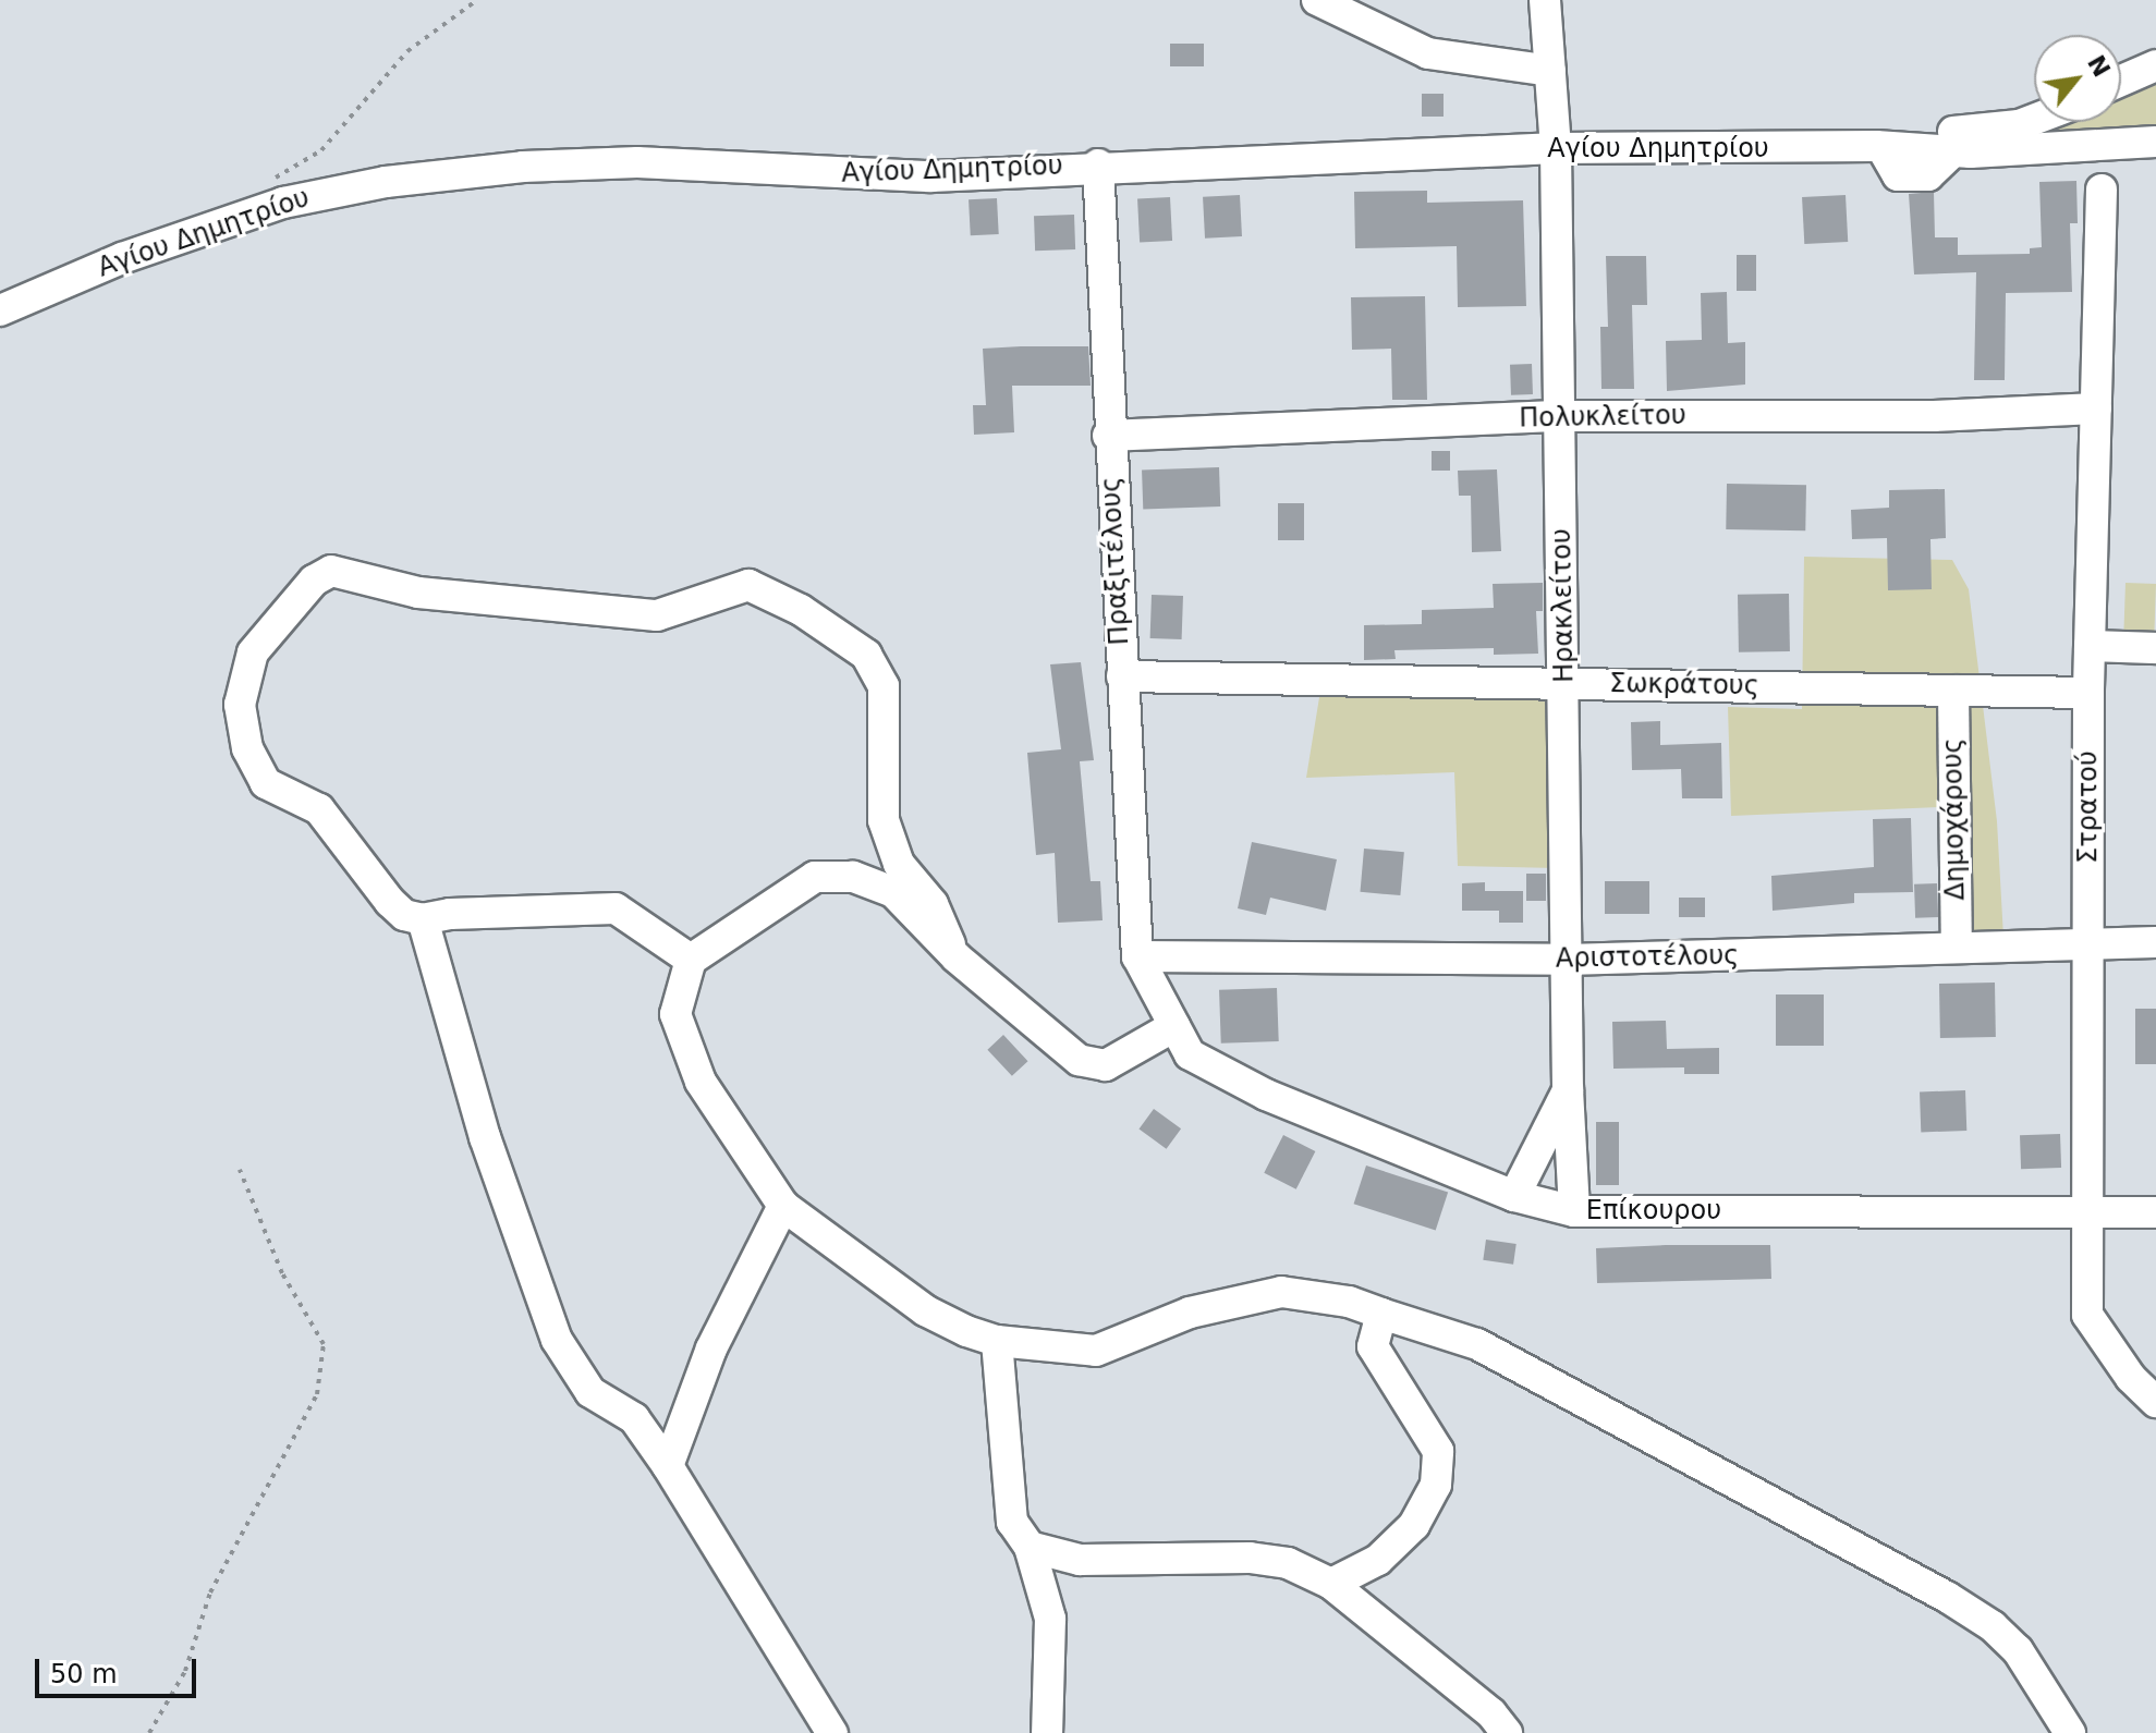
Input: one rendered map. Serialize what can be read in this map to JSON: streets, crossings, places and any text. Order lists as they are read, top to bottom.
{
  "streets": {
    "street": [
      "Αγίου Δημητρίου",
      "Πολυκλείτου",
      "Πραξιτέλους",
      "Ηρακλείτου",
      "Σωκράτους",
      "Στρατού",
      "Δημοχάρους",
      "Αριστοτέλους",
      "Επίκουρου"
    ]
  },
  "crossings": [
    ["Αγίου Δημητρίου", "Πραξιτέλους"],
    ["Αγίου Δημητρίου", "Ηρακλείτου"],
    ["Πολυκλείτου", "Πραξιτέλους"],
    ["Πολυκλείτου", "Ηρακλείτου"],
    ["Πολυκλείτου", "Στρατού"],
    ["Πραξιτέλους", "Σωκράτους"],
    ["Πραξιτέλους", "Αριστοτέλους"],
    ["Πραξιτέλους", "Επίκουρου"],
    ["Ηρακλείτου", "Σωκράτους"],
    ["Ηρακλείτου", "Αριστοτέλους"],
    ["Ηρακλείτου", "Επίκουρου"],
    ["Σωκράτους", "Στρατού"],
    ["Σωκράτους", "Δημοχάρους"],
    ["Στρατού", "Αριστοτέλους"],
    ["Στρατού", "Επίκουρου"],
    ["Δημοχάρους", "Αριστοτέλους"],
    ["Αριστοτέλους", "Επίκουρου"]
  ],
  "scale_bar": "50 m",
  "north": "top right"
}
